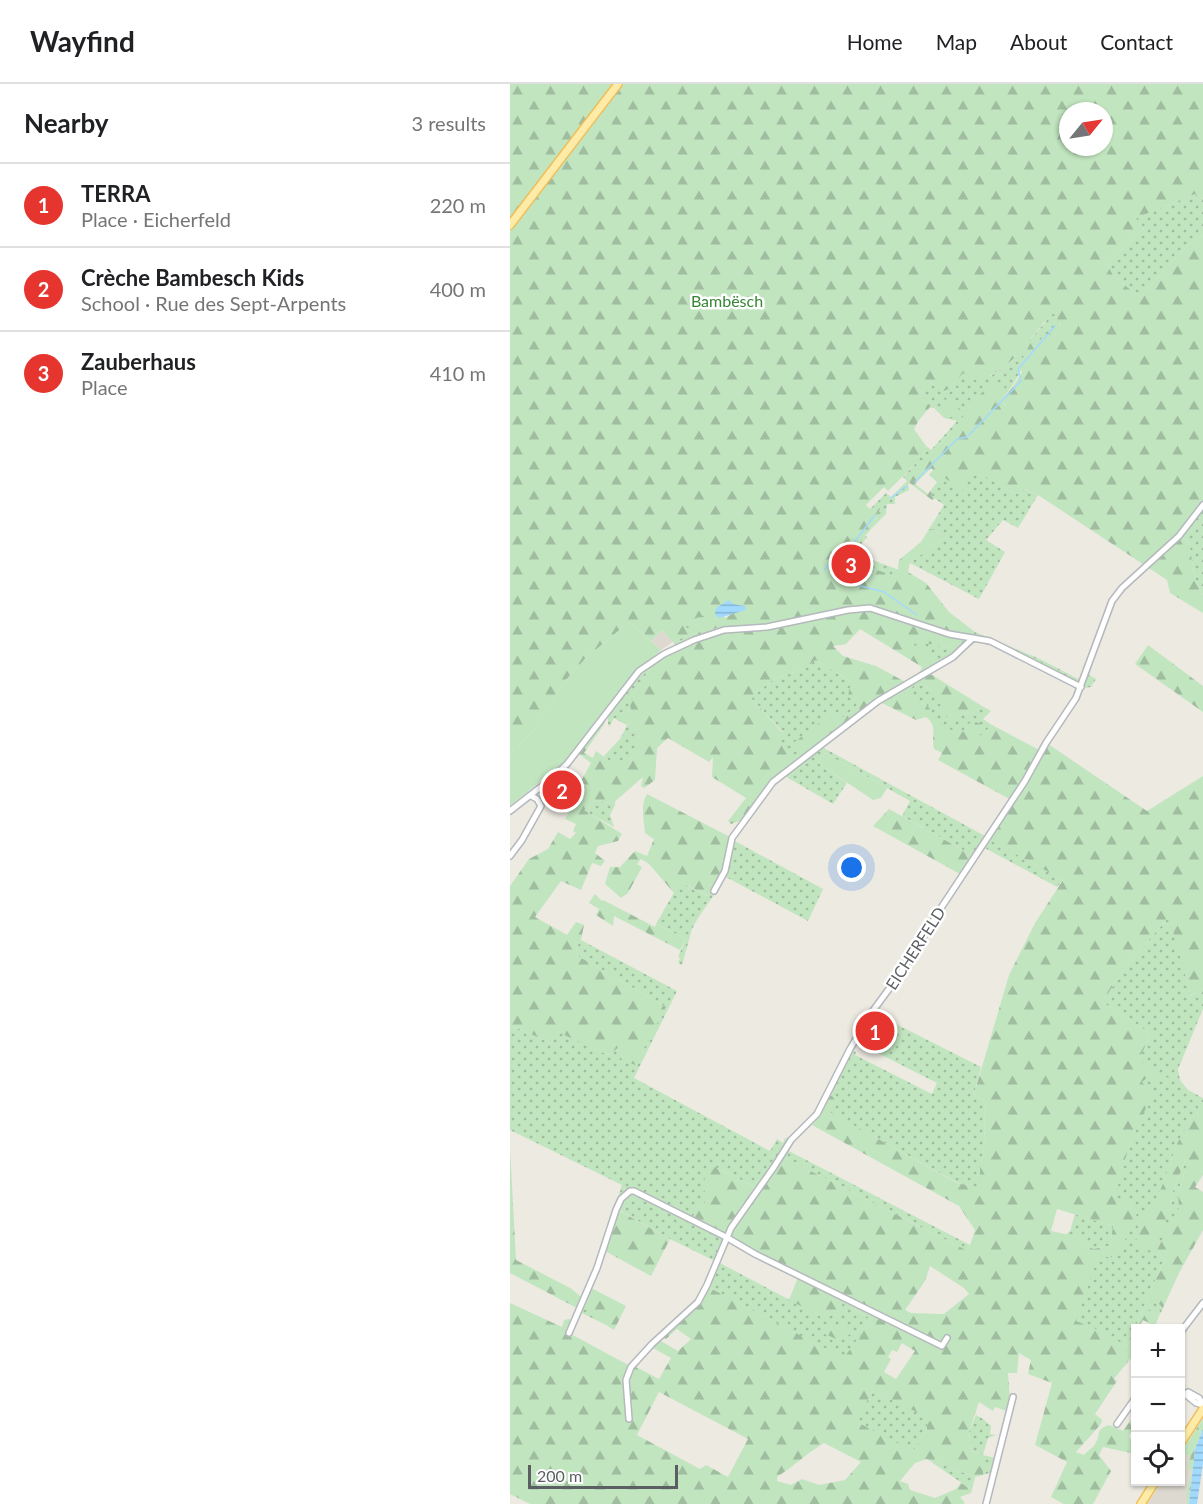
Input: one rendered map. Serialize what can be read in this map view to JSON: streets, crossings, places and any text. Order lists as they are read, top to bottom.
{
  "streets": {
    "street": ["EICHERFELD"]
  },
  "parks": ["Bambësch"],
  "scale_bar": "200 m",
  "north": "top right",
  "page": {
    "header": "Wayfind",
    "nav": [
      "Home",
      "Map",
      "About",
      "Contact"
    ],
    "heading": ["Nearby", "3 results"],
    "list": [
      {
        "mark": "1",
        "name": "TERRA",
        "note": "Place · Eicherfeld",
        "value": "220 m"
      },
      {
        "mark": "2",
        "name": "Crèche Bambesch Kids",
        "note": "School · Rue des Sept-Arpents",
        "value": "400 m"
      },
      {
        "mark": "3",
        "name": "Zauberhaus",
        "note": "Place",
        "value": "410 m"
      }
    ],
    "pins": ["3", "2", "1"],
    "map_buttons": ["+", "−"],
    "scale": "200 m"
  }
}
